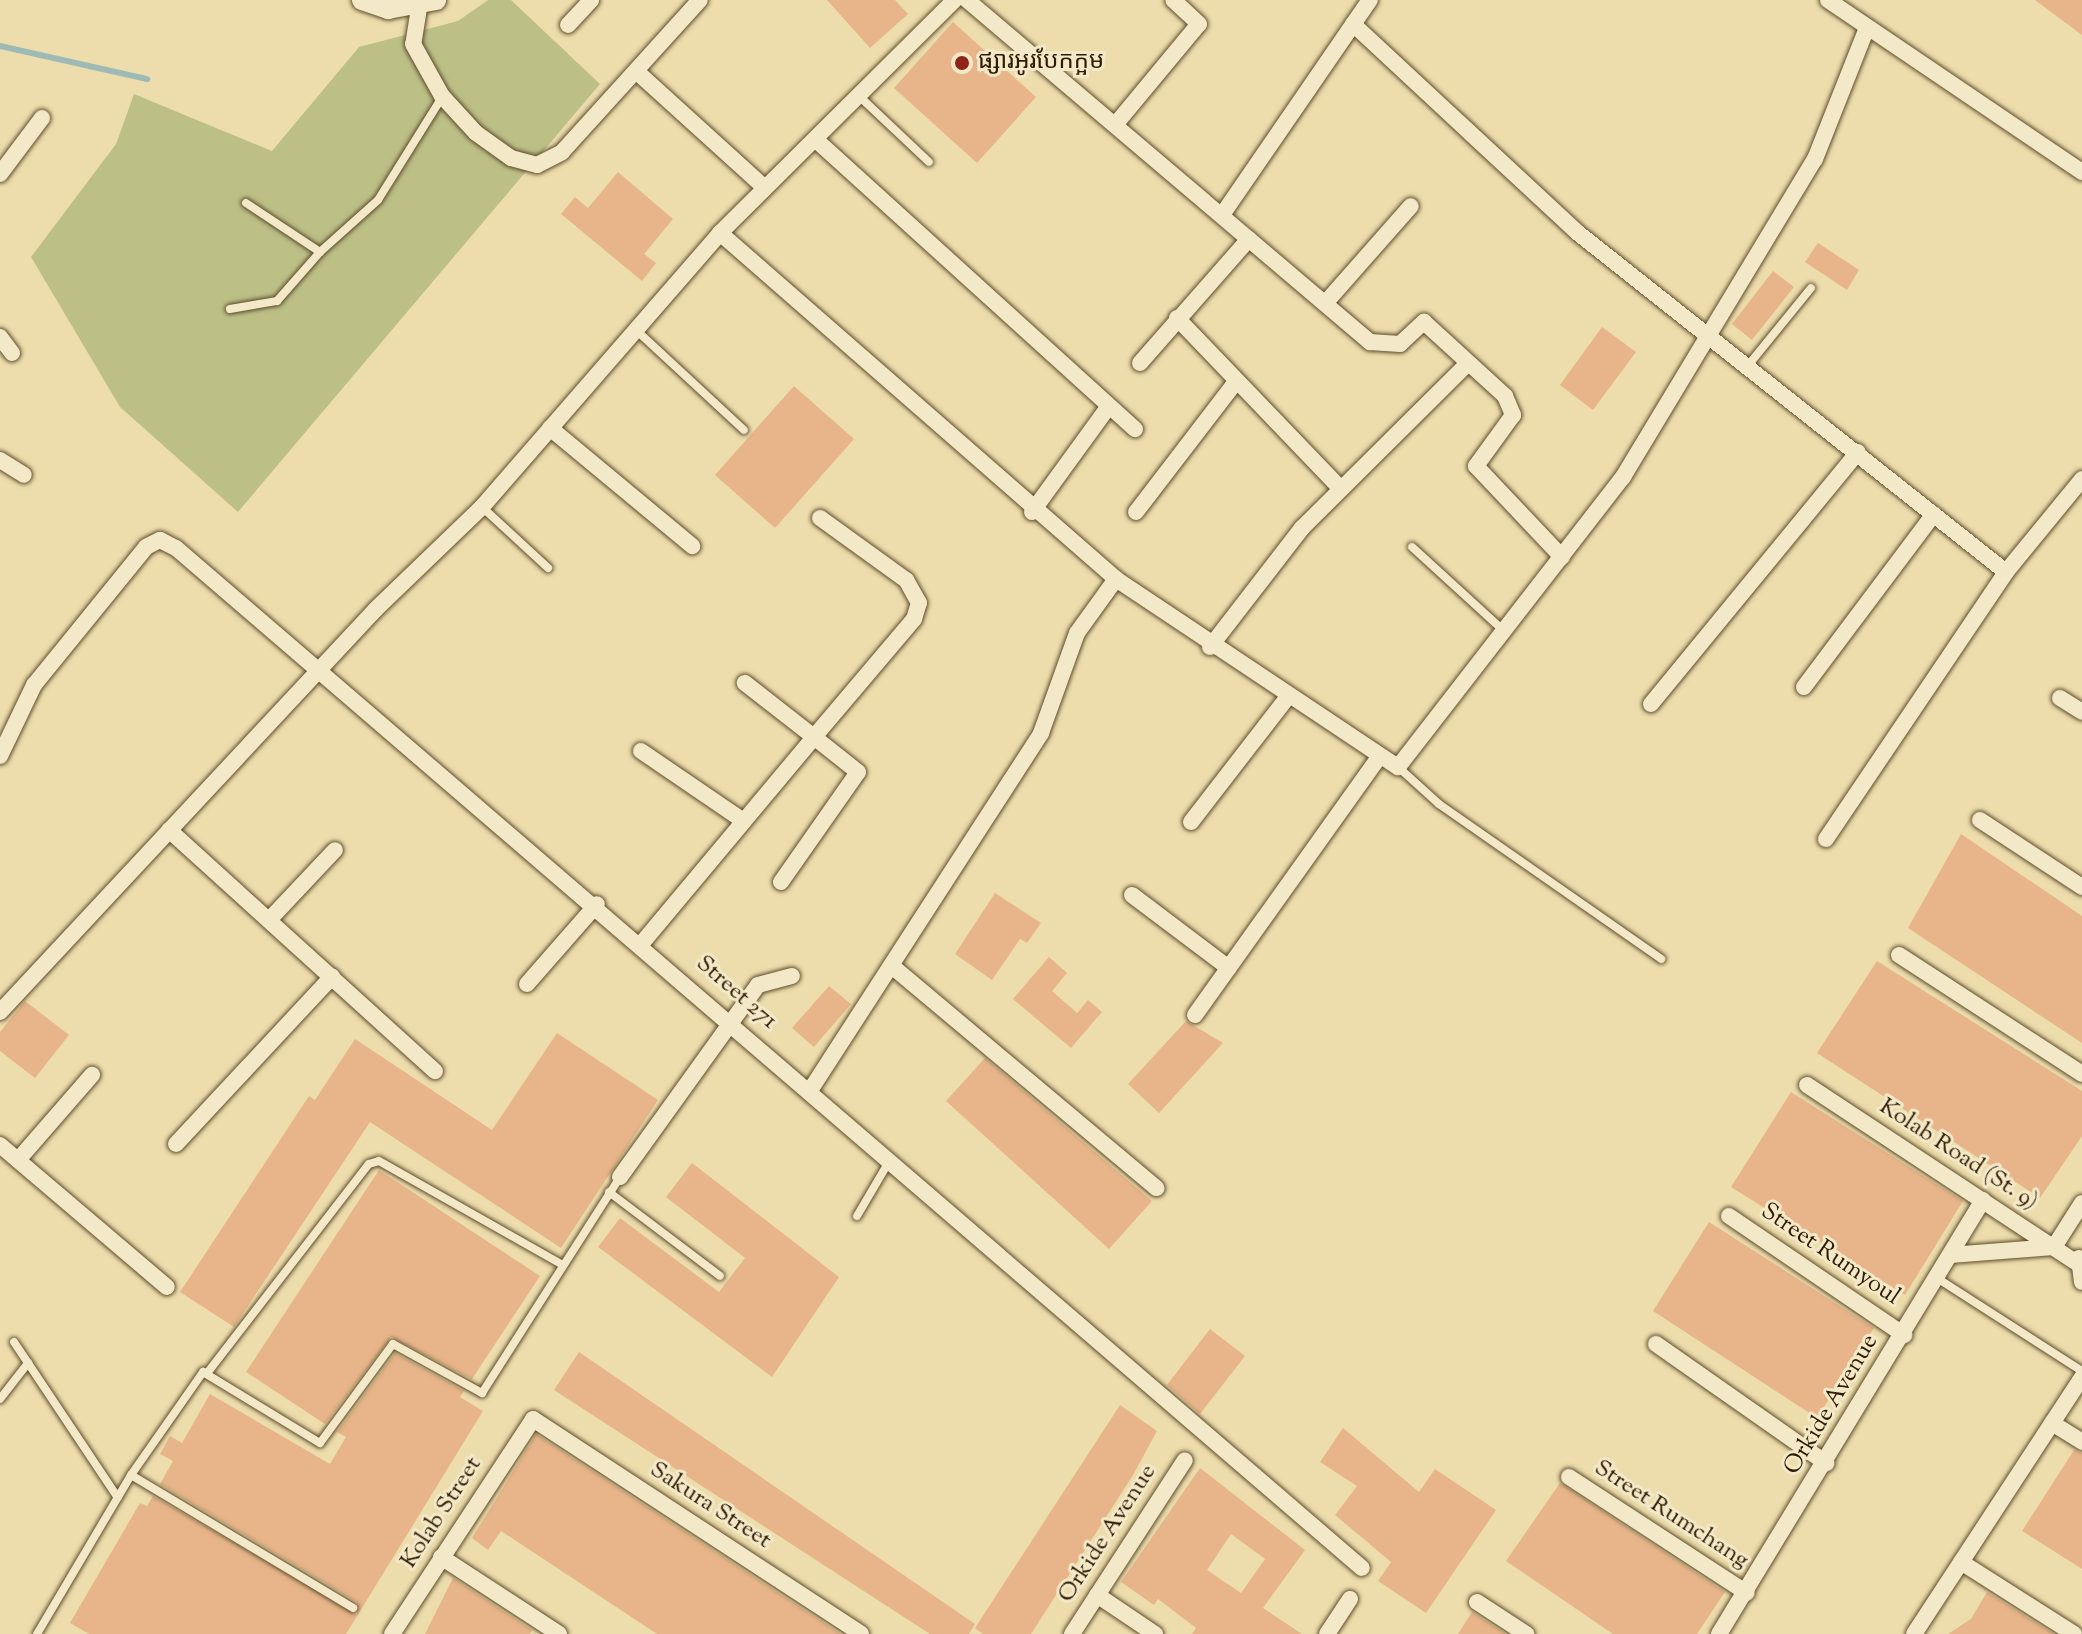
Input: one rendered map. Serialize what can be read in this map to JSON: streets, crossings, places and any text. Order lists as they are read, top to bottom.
{
  "streets": {
    "street": [
      "Street 271",
      "Kolab Road (St. 9)",
      "Street Rumyoul",
      "Orkide Avenue",
      "Sakura Street",
      "Kolab Street",
      "Street Rumchang"
    ]
  },
  "crossings": [
    ["Kolab Road (St. 9)", "Orkide Avenue"],
    ["Street Rumyoul", "Orkide Avenue"],
    ["Orkide Avenue", "Street Rumchang"],
    ["Sakura Street", "Kolab Street"]
  ],
  "places": ["ផ្សារអូរបែកក្អម"]
}
